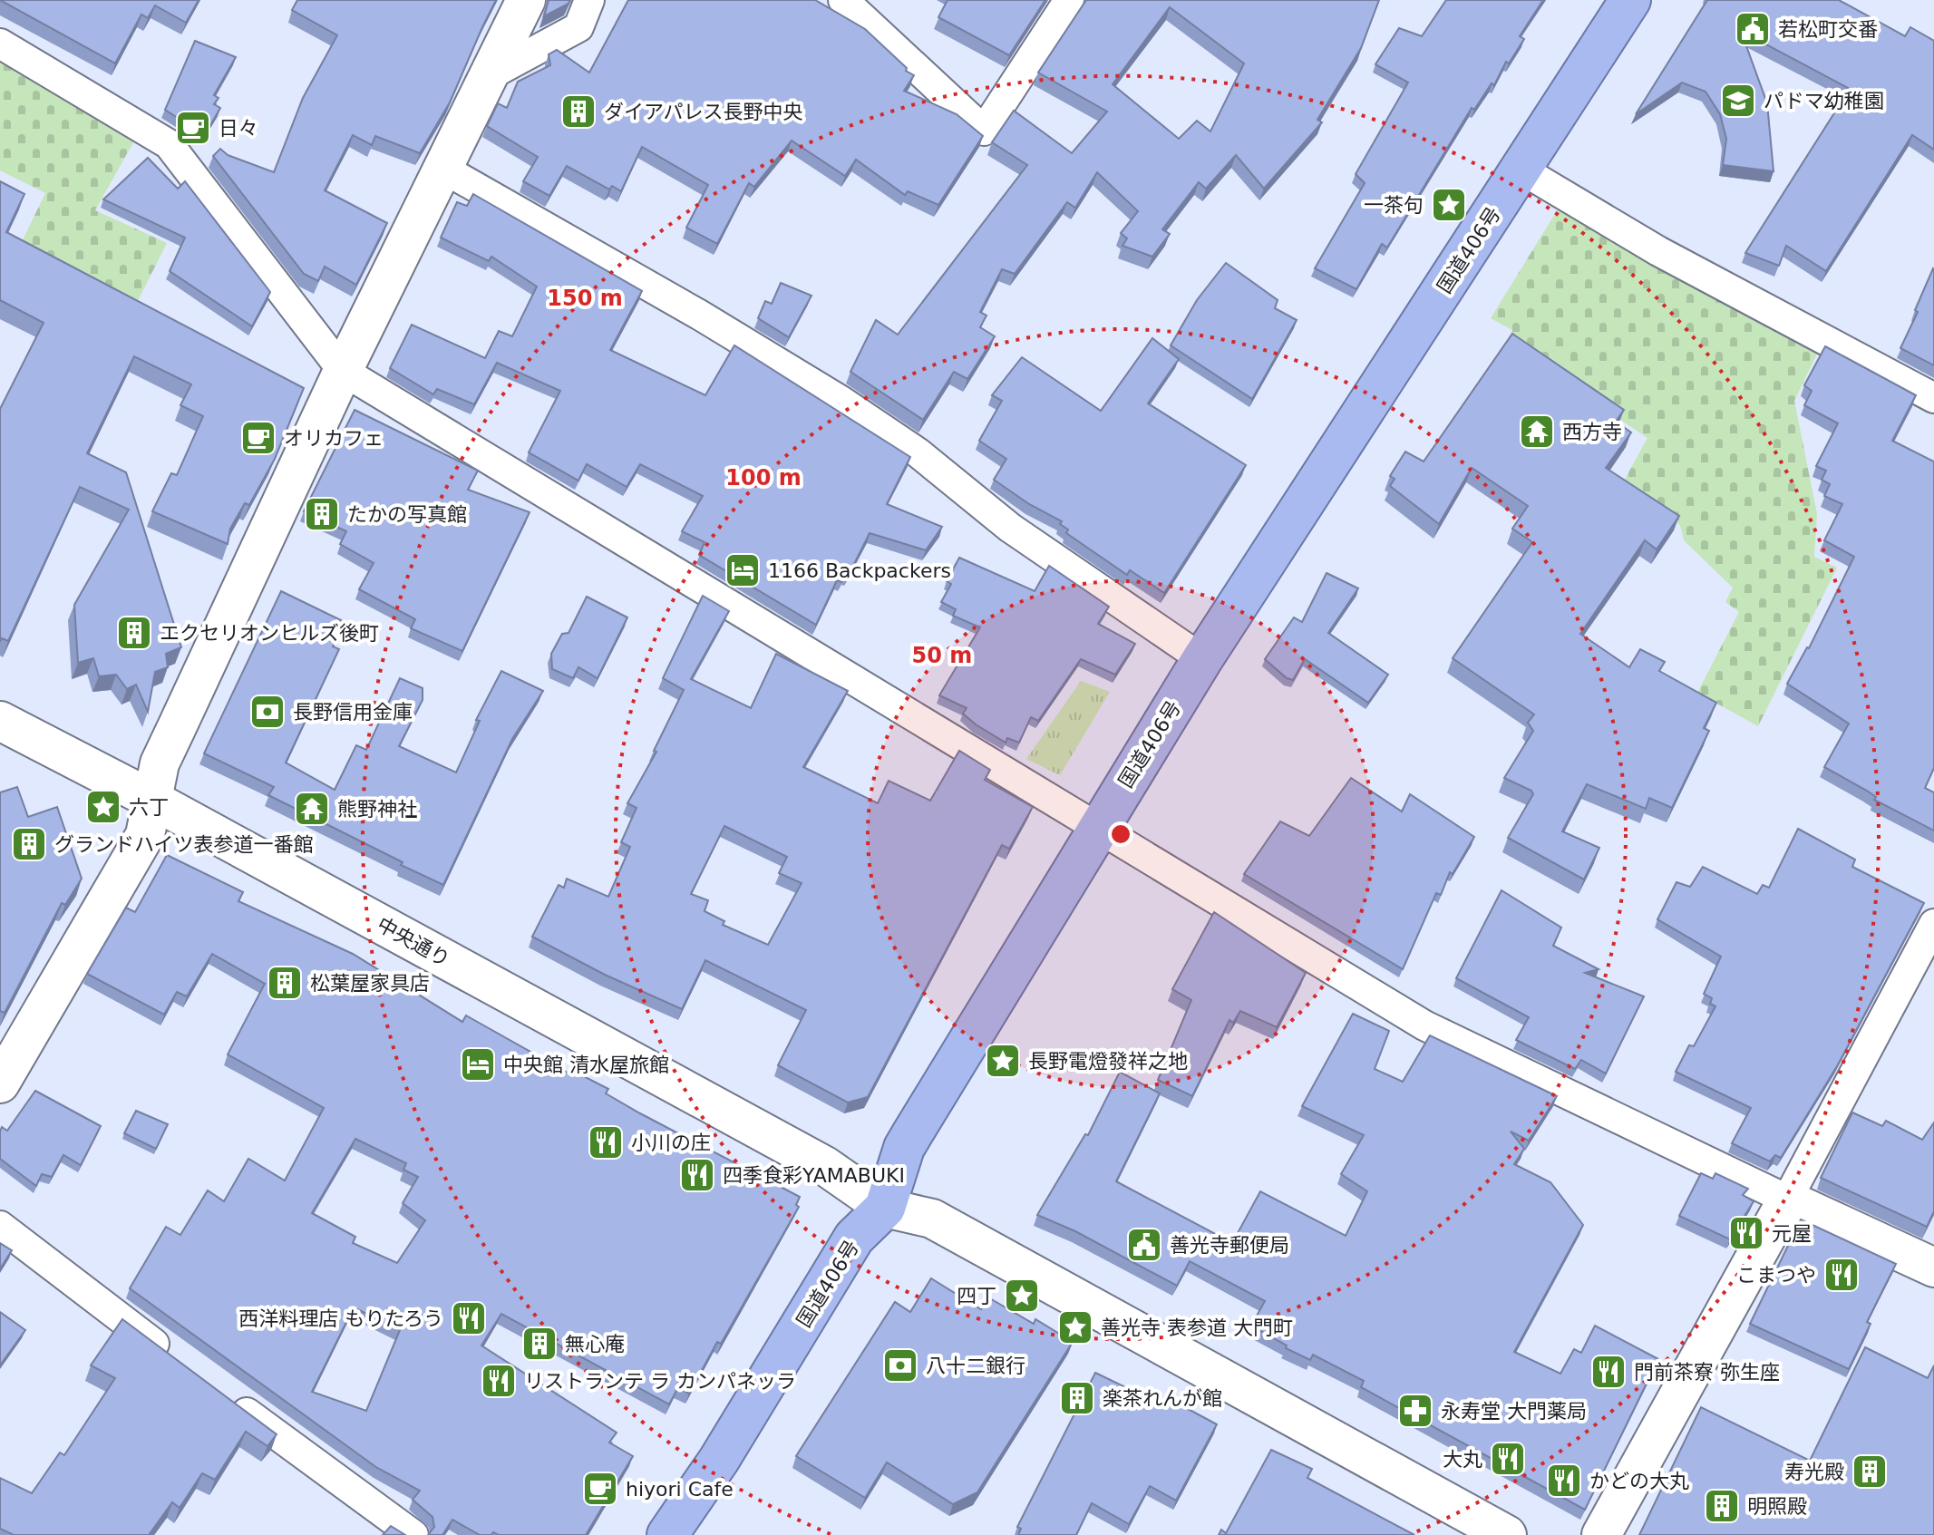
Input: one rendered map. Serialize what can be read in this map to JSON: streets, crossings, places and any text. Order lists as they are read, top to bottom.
{
  "streets": {
    "highway": ["国道406号"],
    "street": ["中央通り"]
  },
  "crossings": [
    ["国道406号", "中央通り"]
  ],
  "places": {
    "public building": ["若松町交番", "善光寺郵便局"],
    "school or university": ["パドマ幼稚園"],
    "building": [
      "ダイアパレス長野中央",
      "たかの写真館",
      "エクセリオンヒルズ後町",
      "グランドハイツ表参道一番館",
      "松葉屋家具店",
      "無心庵",
      "楽茶れんが館",
      "寿光殿",
      "明照殿"
    ],
    "cafe": ["日々", "オリカフェ", "hiyori Cafe"],
    "place": [
      "一茶句",
      "六丁",
      "長野電燈發祥之地",
      "四丁",
      "善光寺 表参道 大門町"
    ],
    "temple": ["西方寺", "熊野神社"],
    "hotel": ["1166 Backpackers", "中央館 清水屋旅館"],
    "bank": ["長野信用金庫", "八十二銀行"],
    "restaurant": [
      "小川の庄",
      "四季食彩YAMABUKI",
      "元屋",
      "こまつや",
      "西洋料理店 もりたろう",
      "門前茶寮 弥生座",
      "リストランテ ラ カンパネッラ",
      "大丸",
      "かどの大丸"
    ],
    "pharmacy": ["永寿堂 大門薬局"]
  },
  "rings": ["150 m", "100 m", "50 m"]
}
